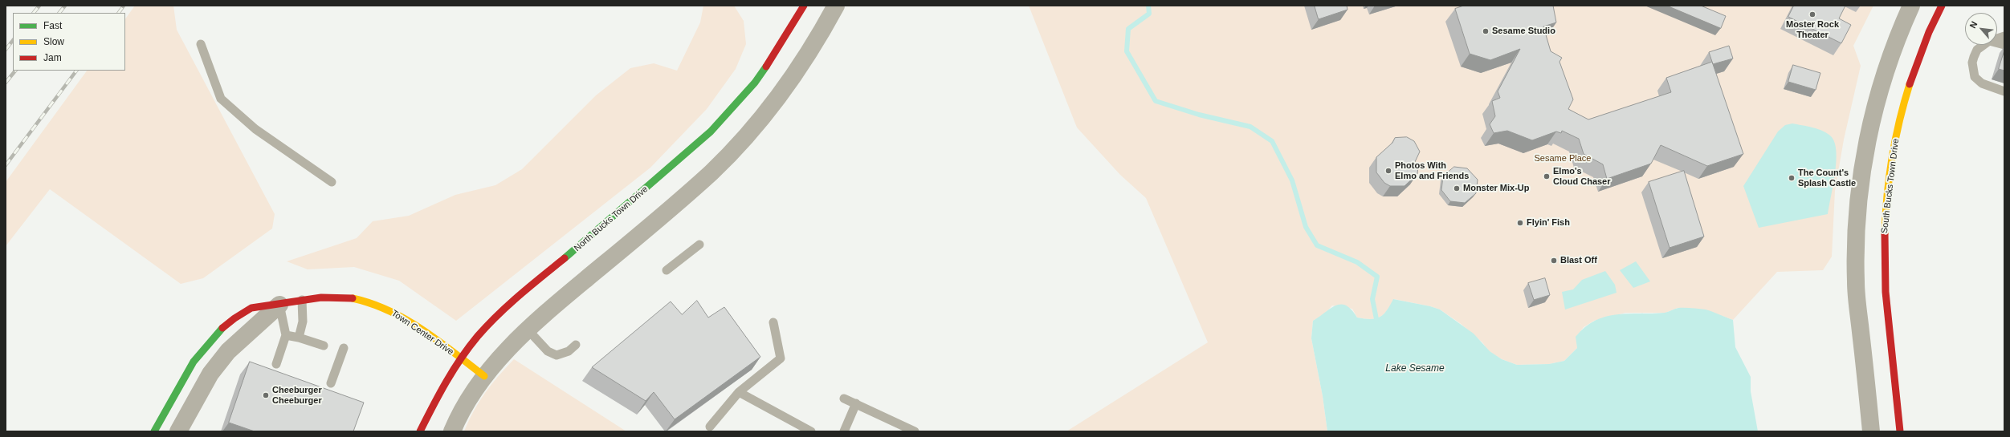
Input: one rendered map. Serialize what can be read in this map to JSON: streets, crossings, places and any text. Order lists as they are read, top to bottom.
{
  "streets": {
    "street": ["South Bucks Town Drive", "North Bucks Town Drive", "Town Center Drive"]
  },
  "crossings": [
    ["North Bucks Town Drive", "Town Center Drive"]
  ],
  "water": ["Lake Sesame"],
  "parks": ["Sesame Place"],
  "places": [
    "Moster Rock Theater",
    "Sesame Studio",
    "Photos With Elmo and Friends",
    "Elmo's Cloud Chaser",
    "The Count's Splash Castle",
    "Monster Mix-Up",
    "Flyin' Fish",
    "Blast Off",
    "Cheeburger Cheeburger"
  ],
  "legend": ["Fast", "Slow", "Jam"],
  "north": "top left"
}
